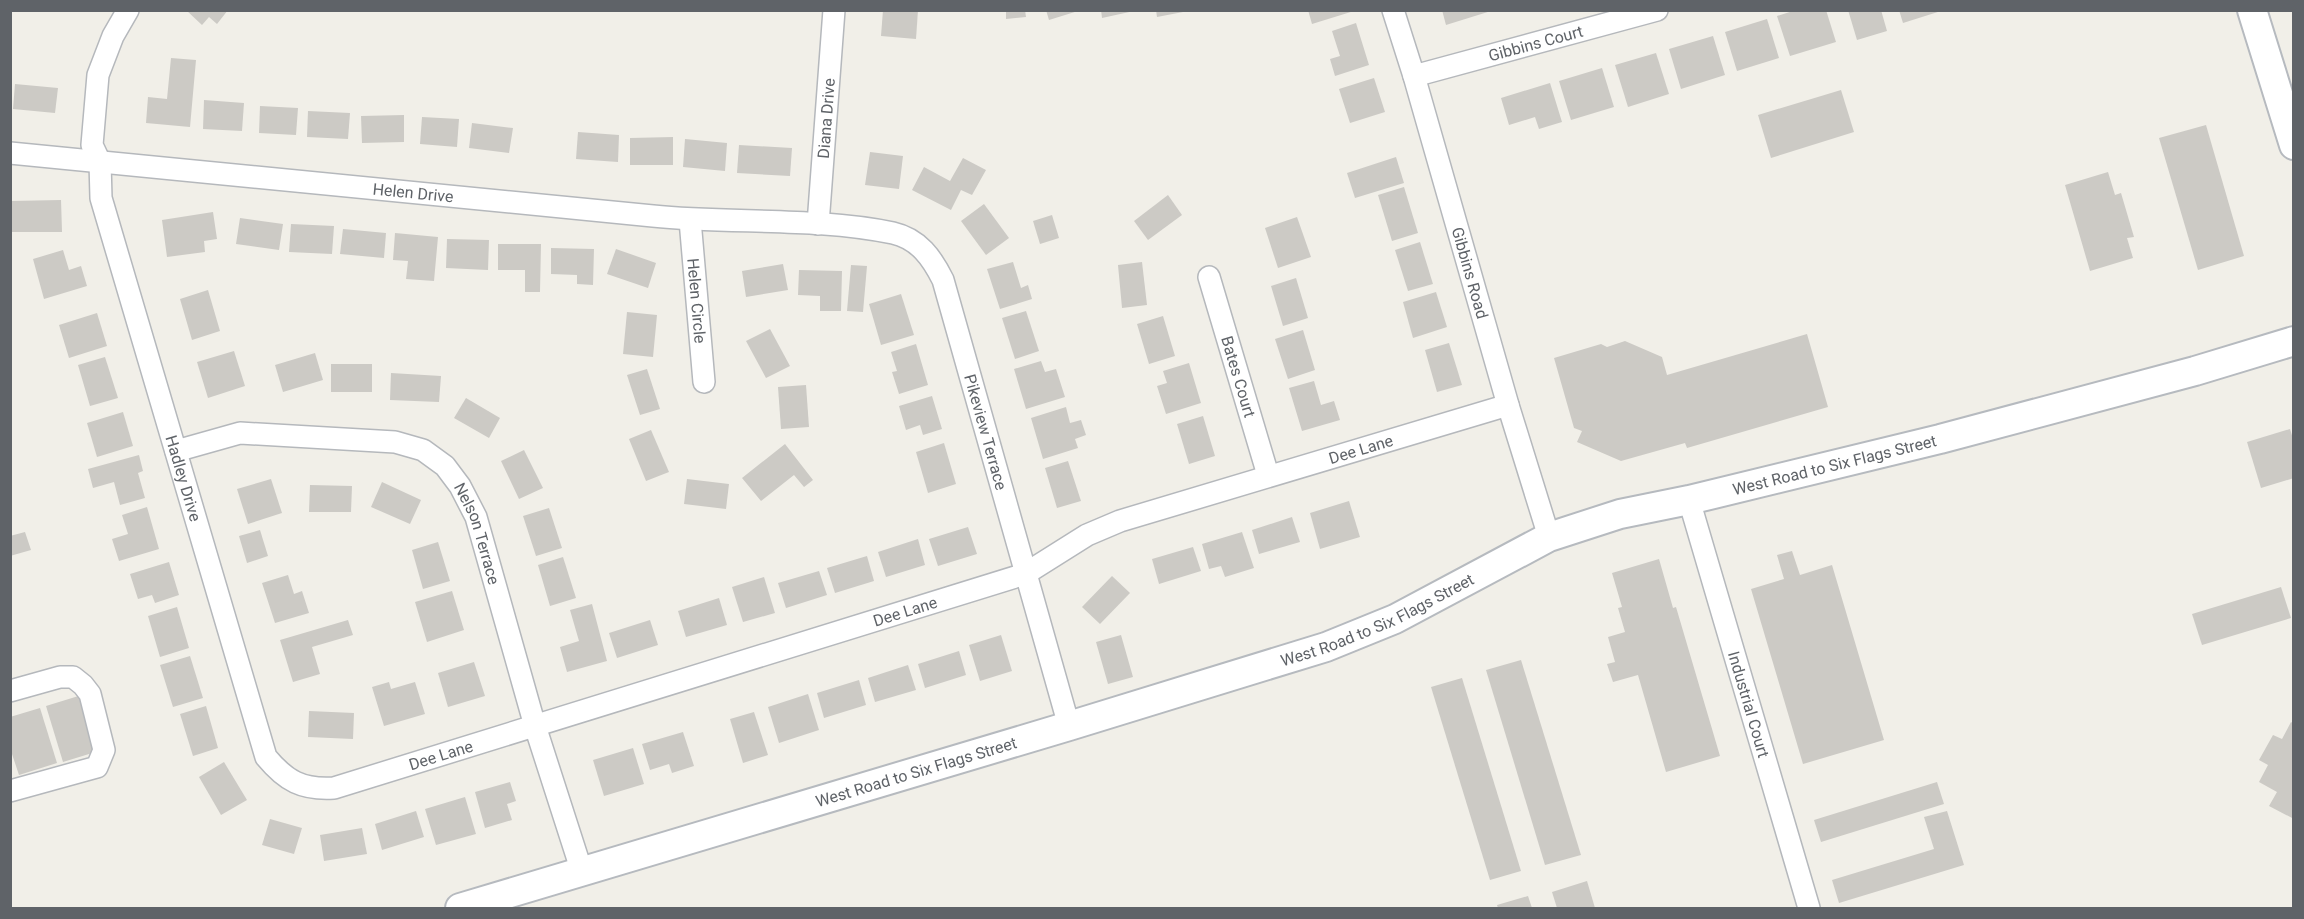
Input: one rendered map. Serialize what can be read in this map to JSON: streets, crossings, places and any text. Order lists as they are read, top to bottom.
{
  "streets": {
    "street": [
      "Gibbins Court",
      "Diana Drive",
      "Helen Drive",
      "Gibbins Road",
      "Helen Circle",
      "Bates Court",
      "Pikeview Terrace",
      "Dee Lane",
      "West Road to Six Flags Street",
      "Hadley Drive",
      "Nelson Terrace",
      "Industrial Court"
    ]
  },
  "crossings": [
    ["Gibbins Court", "Gibbins Road"],
    ["Diana Drive", "Helen Drive"],
    ["Diana Drive", "Pikeview Terrace"],
    ["Helen Drive", "Helen Circle"],
    ["Helen Drive", "Pikeview Terrace"],
    ["Helen Drive", "Hadley Drive"],
    ["Gibbins Road", "Dee Lane"],
    ["Gibbins Road", "West Road to Six Flags Street"],
    ["Bates Court", "Dee Lane"],
    ["Pikeview Terrace", "Dee Lane"],
    ["Pikeview Terrace", "West Road to Six Flags Street"],
    ["Dee Lane", "Hadley Drive"],
    ["Dee Lane", "Nelson Terrace"],
    ["West Road to Six Flags Street", "Nelson Terrace"],
    ["West Road to Six Flags Street", "Industrial Court"],
    ["Hadley Drive", "Nelson Terrace"]
  ]
}
